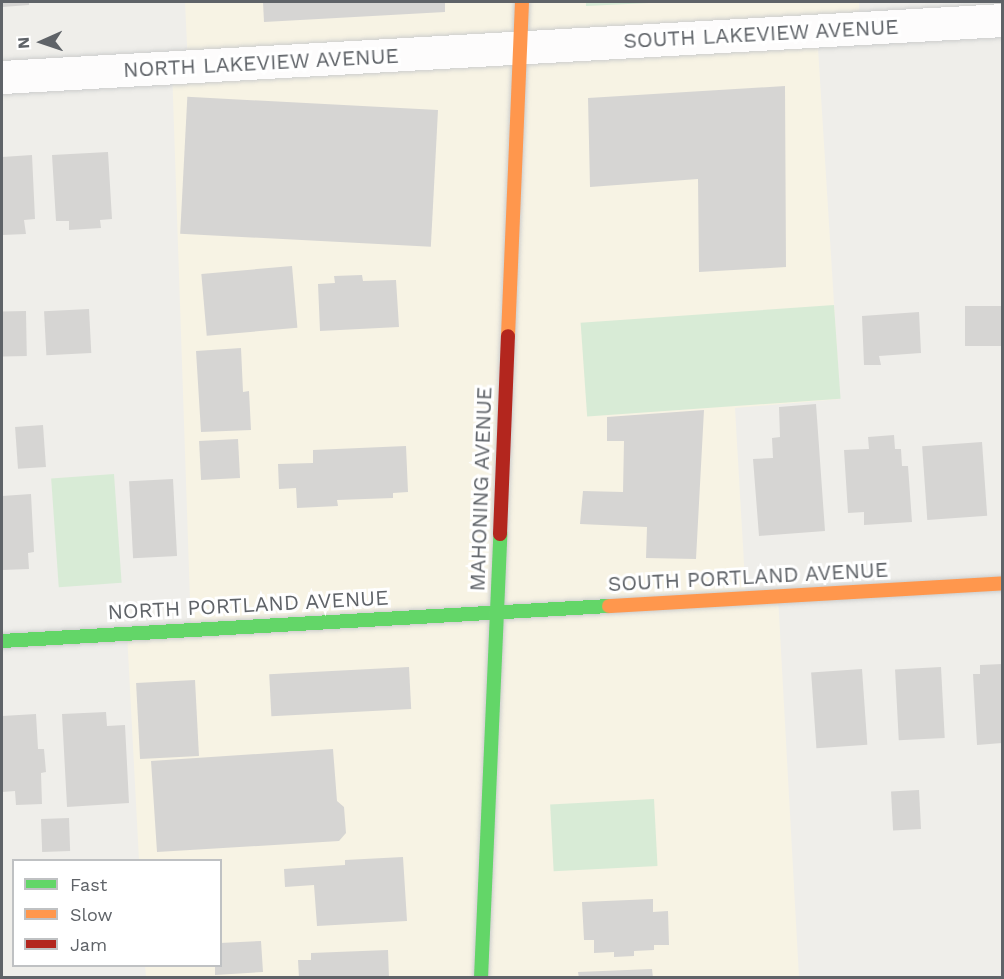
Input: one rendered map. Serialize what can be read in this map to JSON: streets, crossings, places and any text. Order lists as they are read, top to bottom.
{
  "streets": {
    "street": [
      "SOUTH LAKEVIEW AVENUE",
      "NORTH LAKEVIEW AVENUE",
      "MAHONING AVENUE",
      "SOUTH PORTLAND AVENUE",
      "NORTH PORTLAND AVENUE"
    ]
  },
  "crossings": [
    ["SOUTH LAKEVIEW AVENUE", "NORTH LAKEVIEW AVENUE"],
    ["SOUTH LAKEVIEW AVENUE", "MAHONING AVENUE"],
    ["NORTH LAKEVIEW AVENUE", "MAHONING AVENUE"],
    ["MAHONING AVENUE", "SOUTH PORTLAND AVENUE"],
    ["MAHONING AVENUE", "NORTH PORTLAND AVENUE"],
    ["SOUTH PORTLAND AVENUE", "NORTH PORTLAND AVENUE"]
  ],
  "legend": ["Fast", "Slow", "Jam"],
  "north": "left"
}
